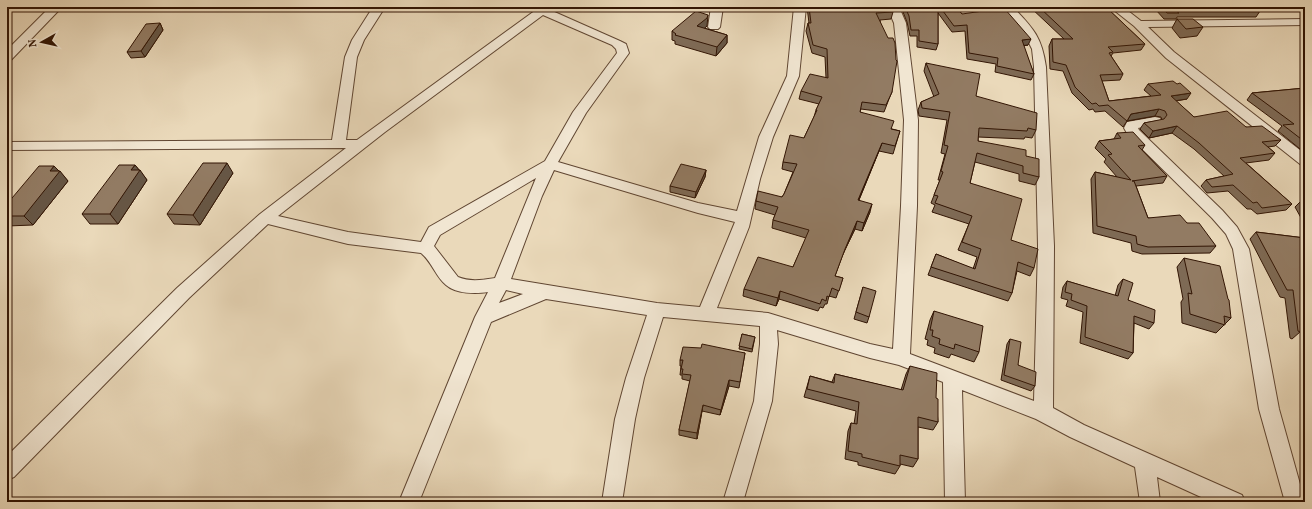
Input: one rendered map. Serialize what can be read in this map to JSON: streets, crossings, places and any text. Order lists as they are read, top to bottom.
{
  "north": "left"
}
